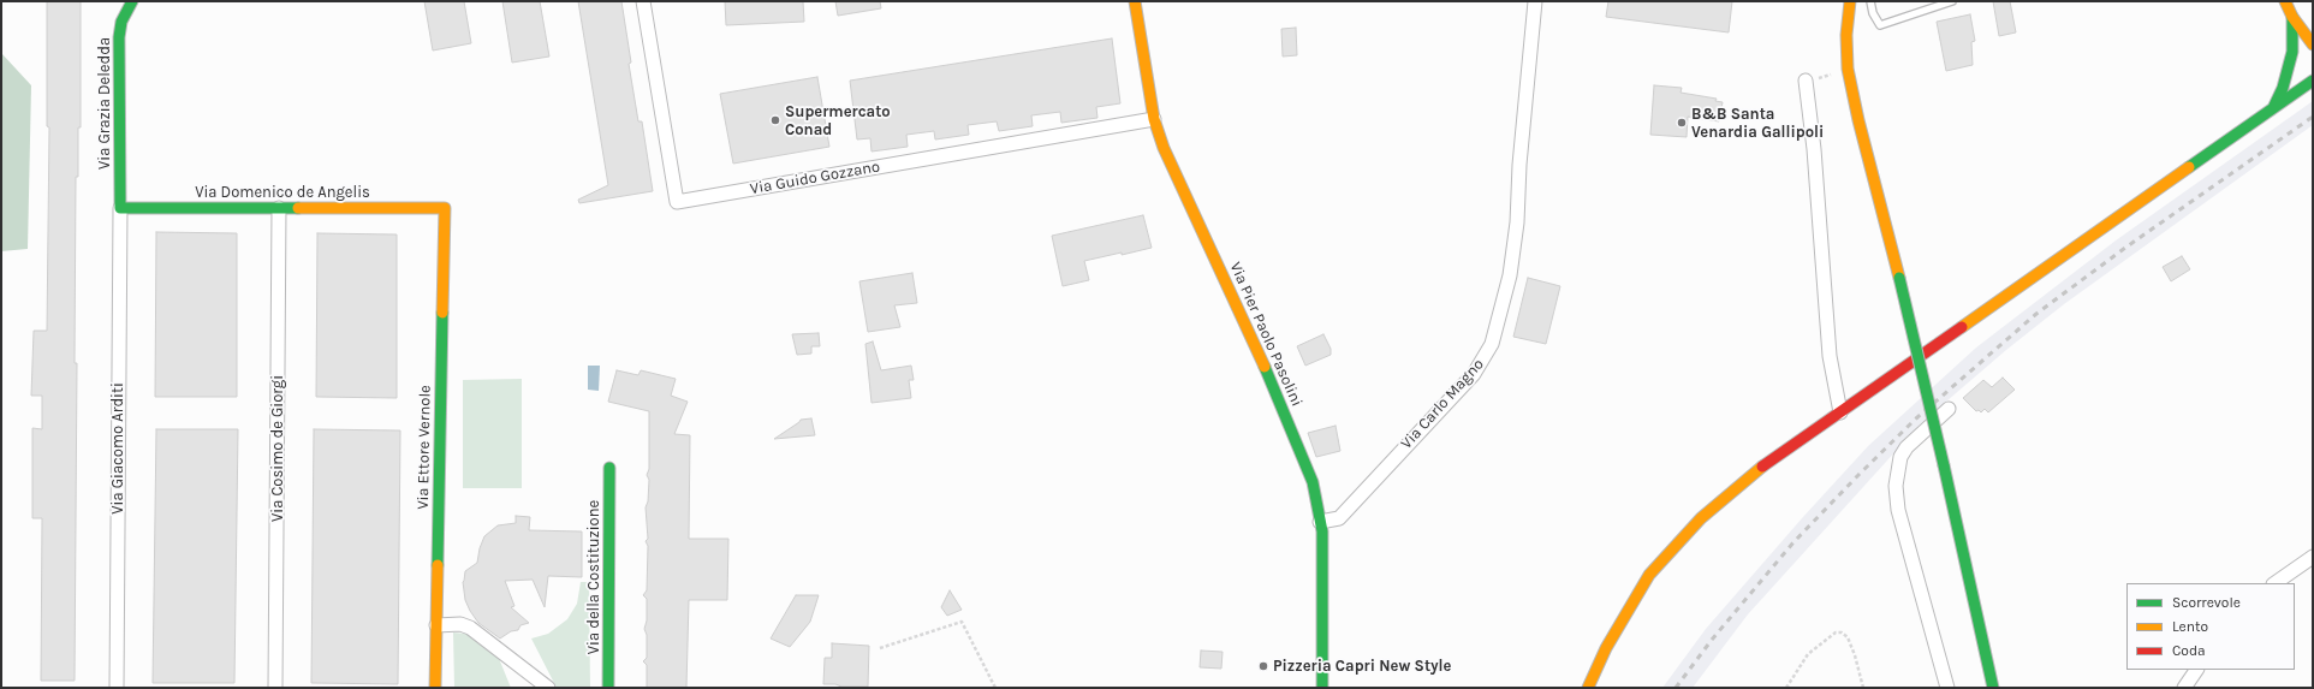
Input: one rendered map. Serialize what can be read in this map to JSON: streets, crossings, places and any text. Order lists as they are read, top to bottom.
{
  "streets": {
    "street": [
      "Via Grazia Deledda",
      "Via Guido Gozzano",
      "Via Domenico de Angelis",
      "Via Pier Paolo Pasolini",
      "Via Carlo Magno",
      "Via Ettore Vernole",
      "Via Giacomo Arditi",
      "Via Cosimo de Giorgi",
      "Via della Costituzione"
    ]
  },
  "crossings": [
    ["Via Grazia Deledda", "Via Domenico de Angelis"],
    ["Via Grazia Deledda", "Via Giacomo Arditi"],
    ["Via Guido Gozzano", "Via Pier Paolo Pasolini"],
    ["Via Domenico de Angelis", "Via Ettore Vernole"],
    ["Via Domenico de Angelis", "Via Giacomo Arditi"],
    ["Via Domenico de Angelis", "Via Cosimo de Giorgi"],
    ["Via Pier Paolo Pasolini", "Via Carlo Magno"]
  ],
  "places": ["Supermercato Conad", "B&B Santa Venardia Gallipoli", "Pizzeria Capri New Style"],
  "legend": ["Scorrevole", "Lento", "Coda"]
}
